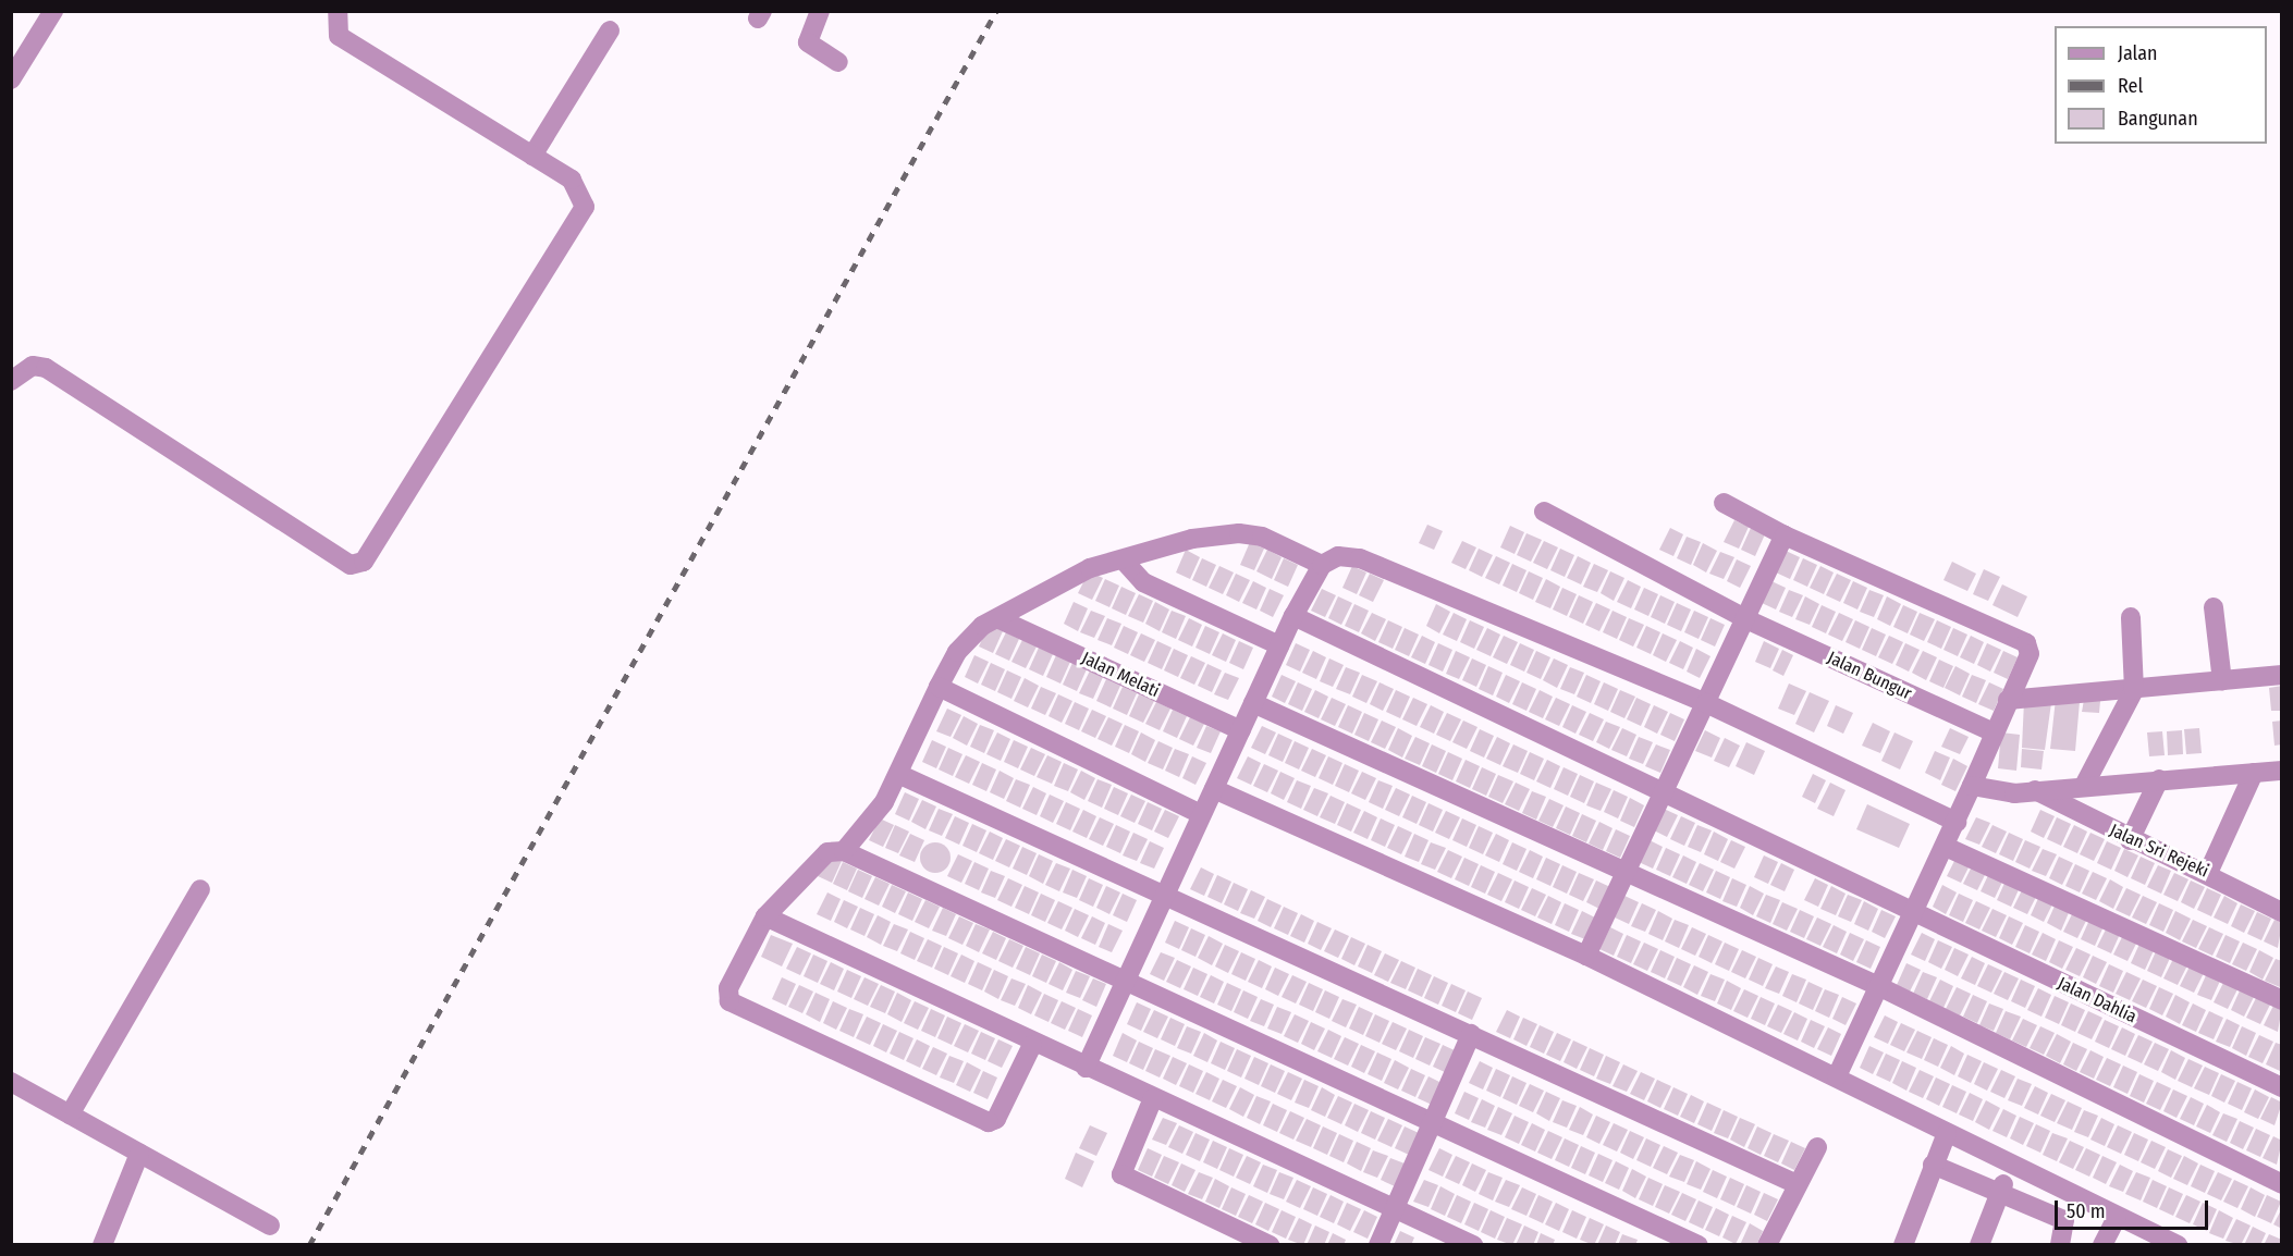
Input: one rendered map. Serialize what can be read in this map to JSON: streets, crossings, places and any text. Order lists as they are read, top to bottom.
{
  "streets": {
    "street": [
      "Jalan Melati",
      "Jalan Bungur",
      "Jalan Sri Rejeki",
      "Jalan Dahlia"
    ]
  },
  "legend": ["Jalan", "Rel", "Bangunan"],
  "scale_bar": "50 m"
}
